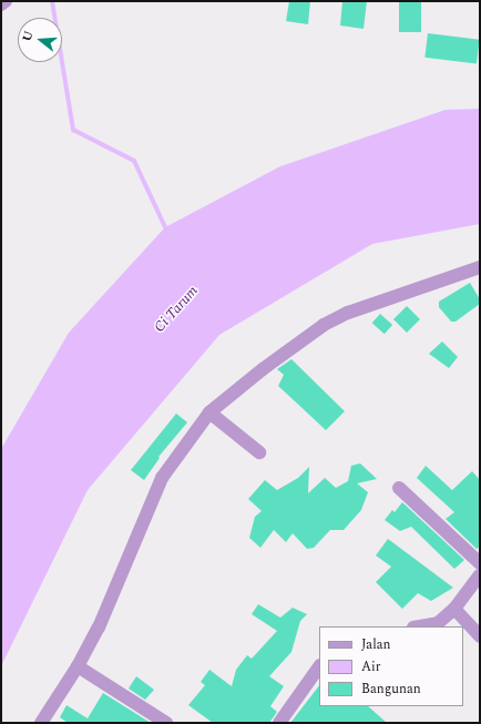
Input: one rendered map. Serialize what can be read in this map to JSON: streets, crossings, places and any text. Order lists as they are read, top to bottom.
{
  "water": ["Ci Tarum"],
  "legend": ["Jalan", "Air", "Bangunan"],
  "north": "left"
}
